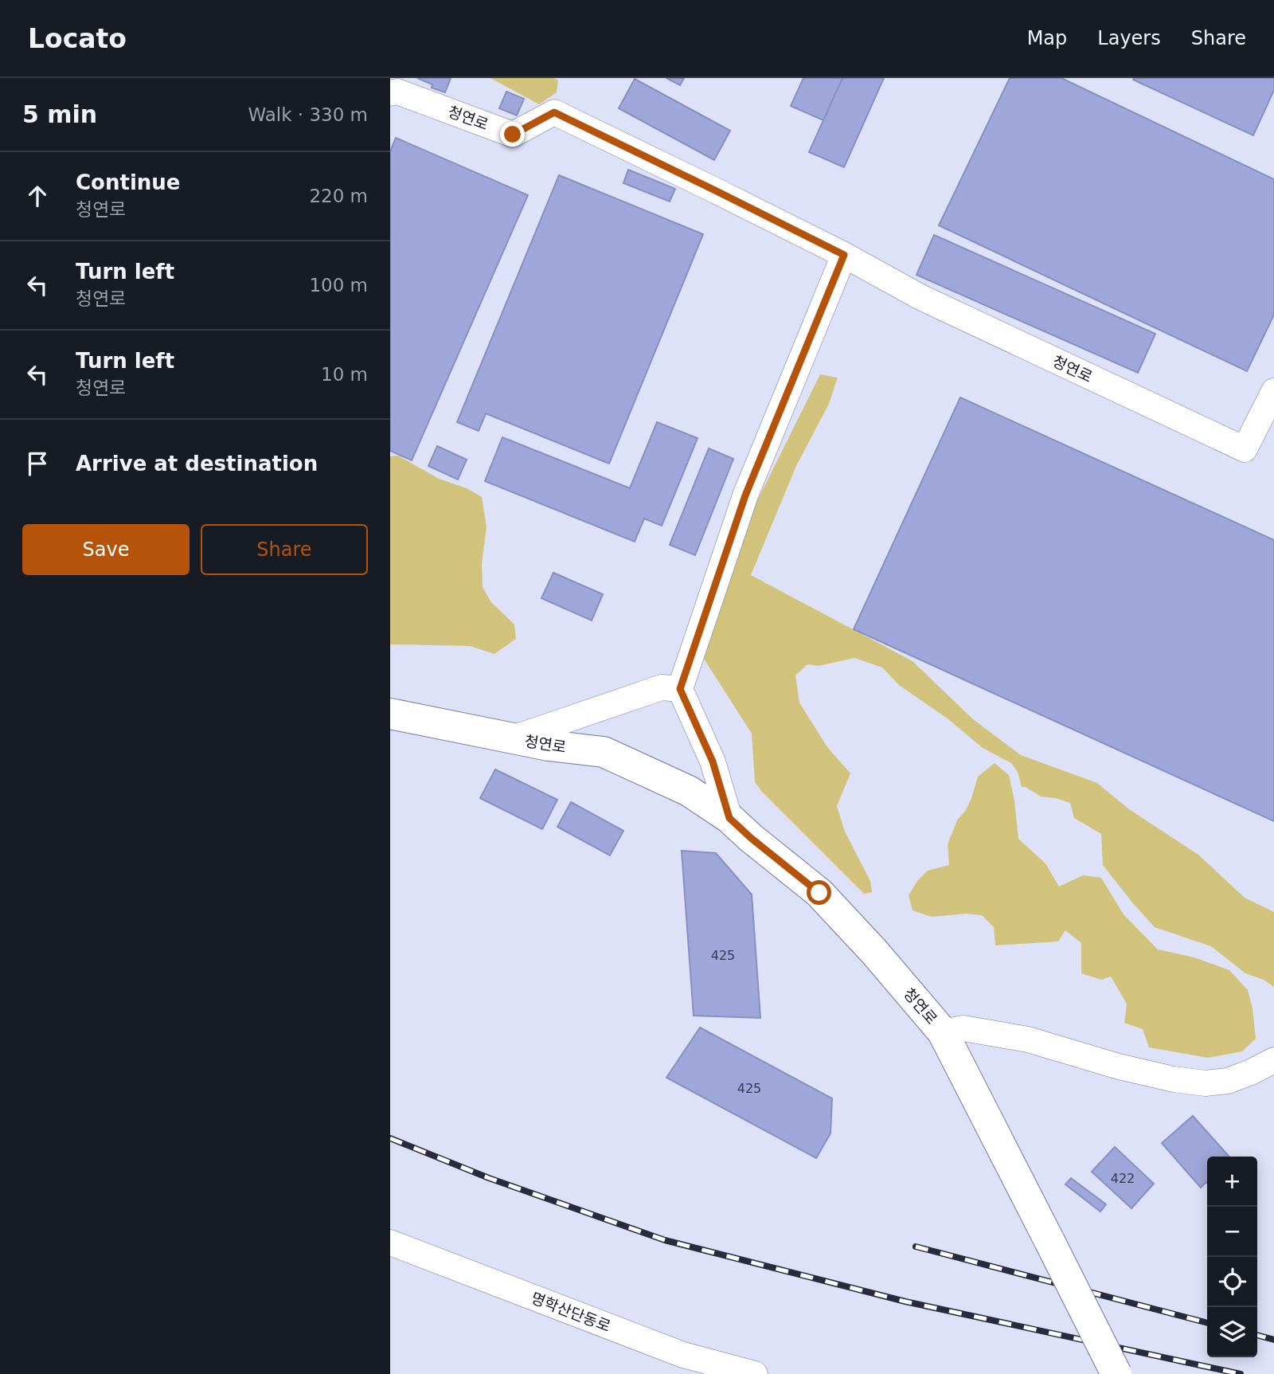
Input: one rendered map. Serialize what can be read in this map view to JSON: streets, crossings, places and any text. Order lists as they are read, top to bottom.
{
  "streets": {
    "main road": ["청연로"],
    "street": ["명학산단동로"]
  },
  "house_numbers": ["425", "425", "422"],
  "page": {
    "header": "Locato",
    "nav": ["Map", "Layers", "Share"],
    "heading": ["5 min", "Walk · 330 m"],
    "list": [
      ["Continue", "청연로", "220 m"],
      ["Turn left", "청연로", "100 m"],
      ["Turn left", "청연로", "10 m"],
      "Arrive at destination"
    ],
    "buttons": ["Save", "Share"],
    "map_buttons": ["+", "−"]
  }
}
